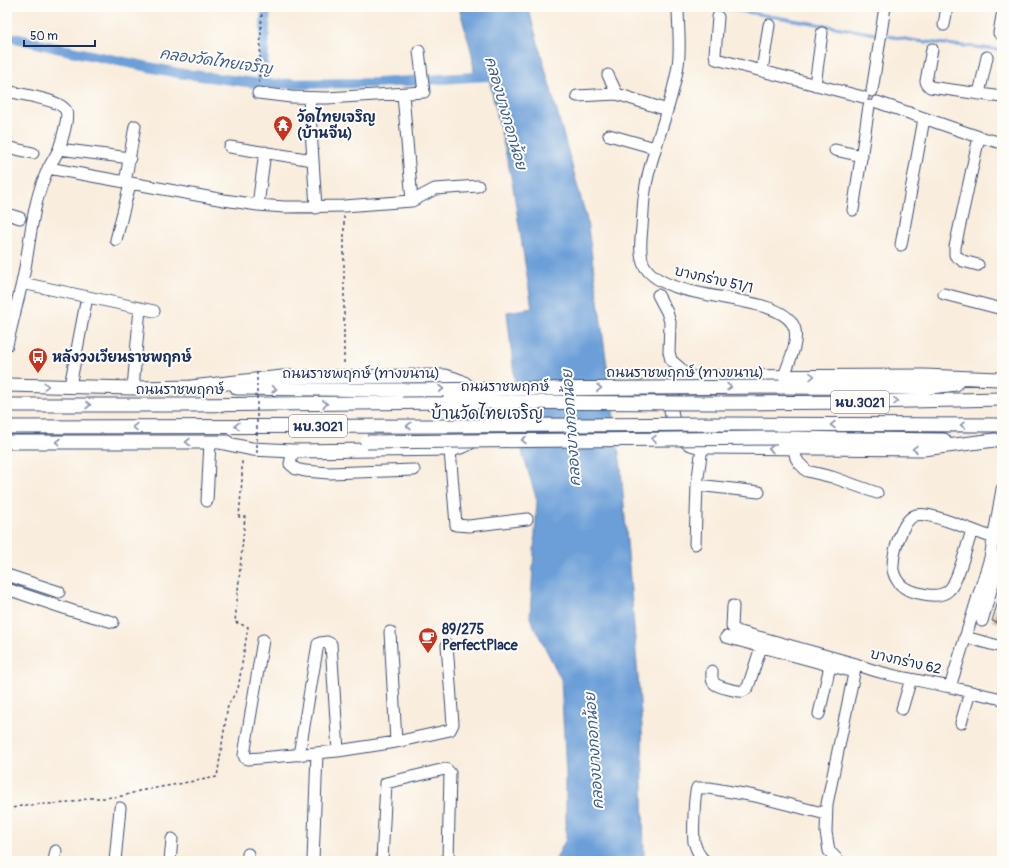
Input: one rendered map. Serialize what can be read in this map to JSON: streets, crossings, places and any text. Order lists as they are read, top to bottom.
{
  "streets": {
    "main road": ["ถนนราชพฤกษ์ (ทางขนาน)", "ถนนราชพฤกษ์", "นบ.3021"],
    "street": ["บางกร่าง 51/1", "บางกร่าง 62"]
  },
  "crossings": [
    ["บางกร่าง 51/1", "ถนนราชพฤกษ์ (ทางขนาน)"]
  ],
  "districts": ["บ้านวัดไทยเจริญ"],
  "water": ["คลองวัดไทยเจริญ", "คลองบางกอกน้อย"],
  "places": {
    "temple": ["วัดไทยเจริญ (บ้านจีน)"],
    "bus stop": ["หลังวงเวียนราชพฤกษ์"],
    "cafe": ["89/275 PerfectPlace"]
  },
  "scale_bar": "50 m"
}
